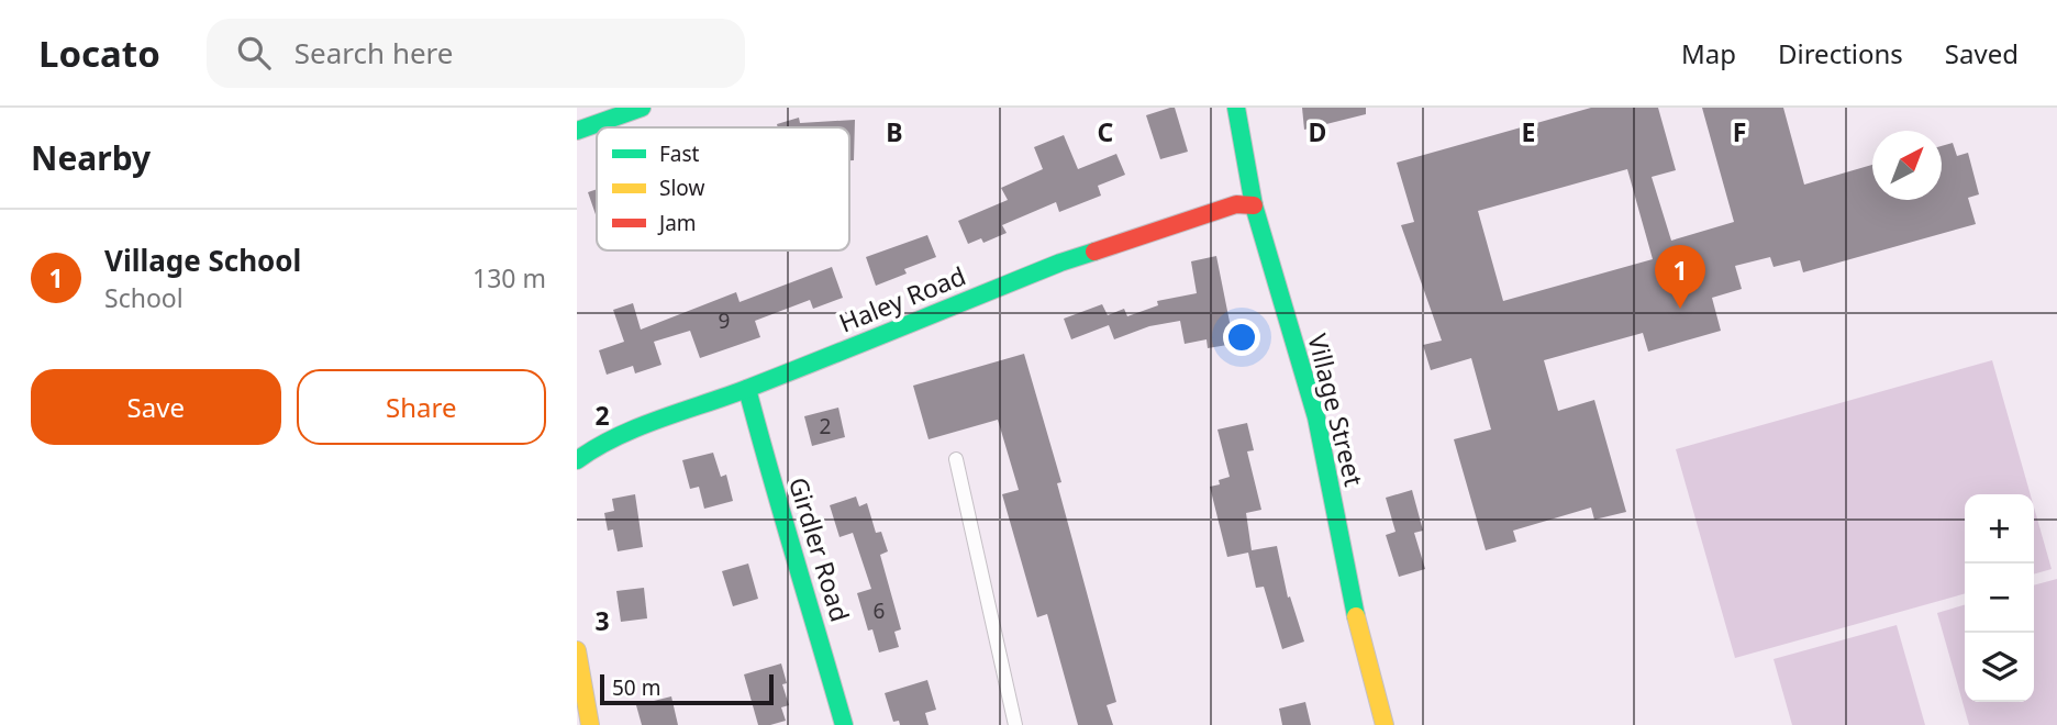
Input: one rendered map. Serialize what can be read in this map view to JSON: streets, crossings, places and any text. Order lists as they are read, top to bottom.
{
  "streets": {
    "street": ["Haley Road", "Village Street", "Girdler Road"]
  },
  "crossings": [
    ["Haley Road", "Village Street"],
    ["Haley Road", "Girdler Road"]
  ],
  "house_numbers": ["9", "2", "6"],
  "legend": ["Fast", "Slow", "Jam"],
  "scale_bar": "50 m",
  "north": "top right",
  "page": {
    "header": "Locato",
    "search": "Search here",
    "nav": ["Map", "Directions", "Saved"],
    "heading": "Nearby",
    "list": [
      {
        "mark": "1",
        "name": "Village School",
        "note": "School",
        "value": "130 m"
      }
    ],
    "pins": "1",
    "buttons": ["Save", "Share"],
    "map_buttons": ["+", "−"],
    "scale": "50 m"
  },
  "grid": {
    "columns": [
      "B",
      "C",
      "D",
      "E",
      "F"
    ],
    "rows": ["2", "3"]
  }
}
